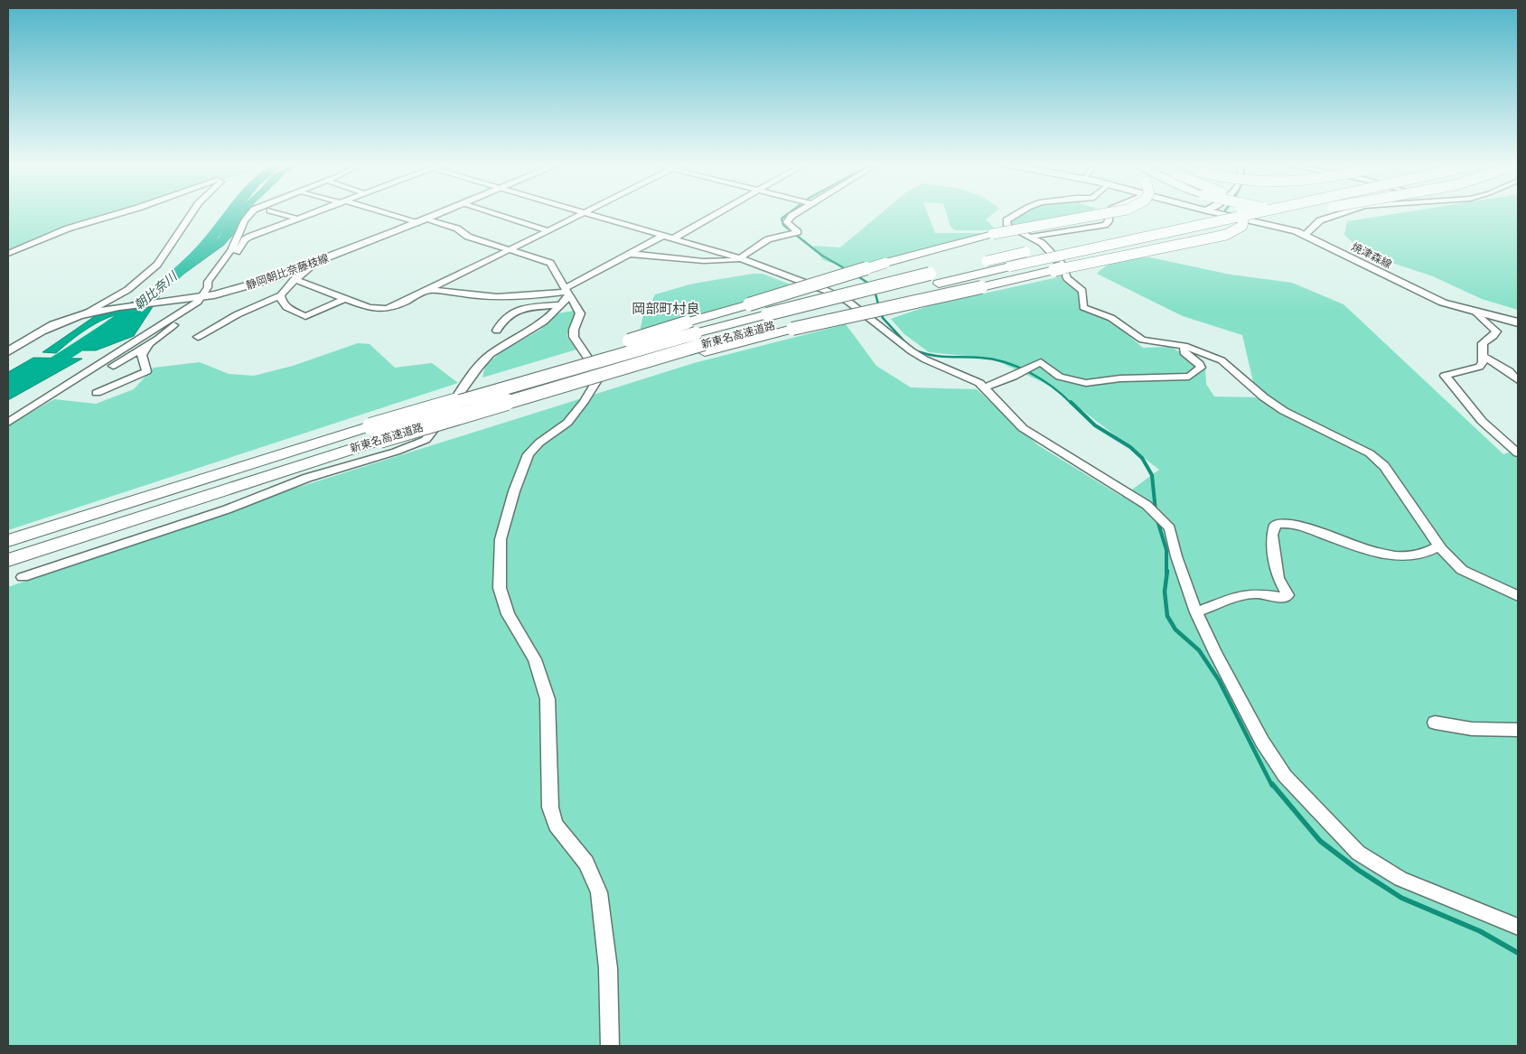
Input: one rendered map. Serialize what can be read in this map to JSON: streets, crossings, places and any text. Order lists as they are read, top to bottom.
{
  "streets": {
    "highway": ["新東名高速道路"],
    "main road": ["焼津森線", "静岡朝比奈藤枝線"]
  },
  "districts": ["岡部町村良"],
  "water": ["朝比奈川"]
}
